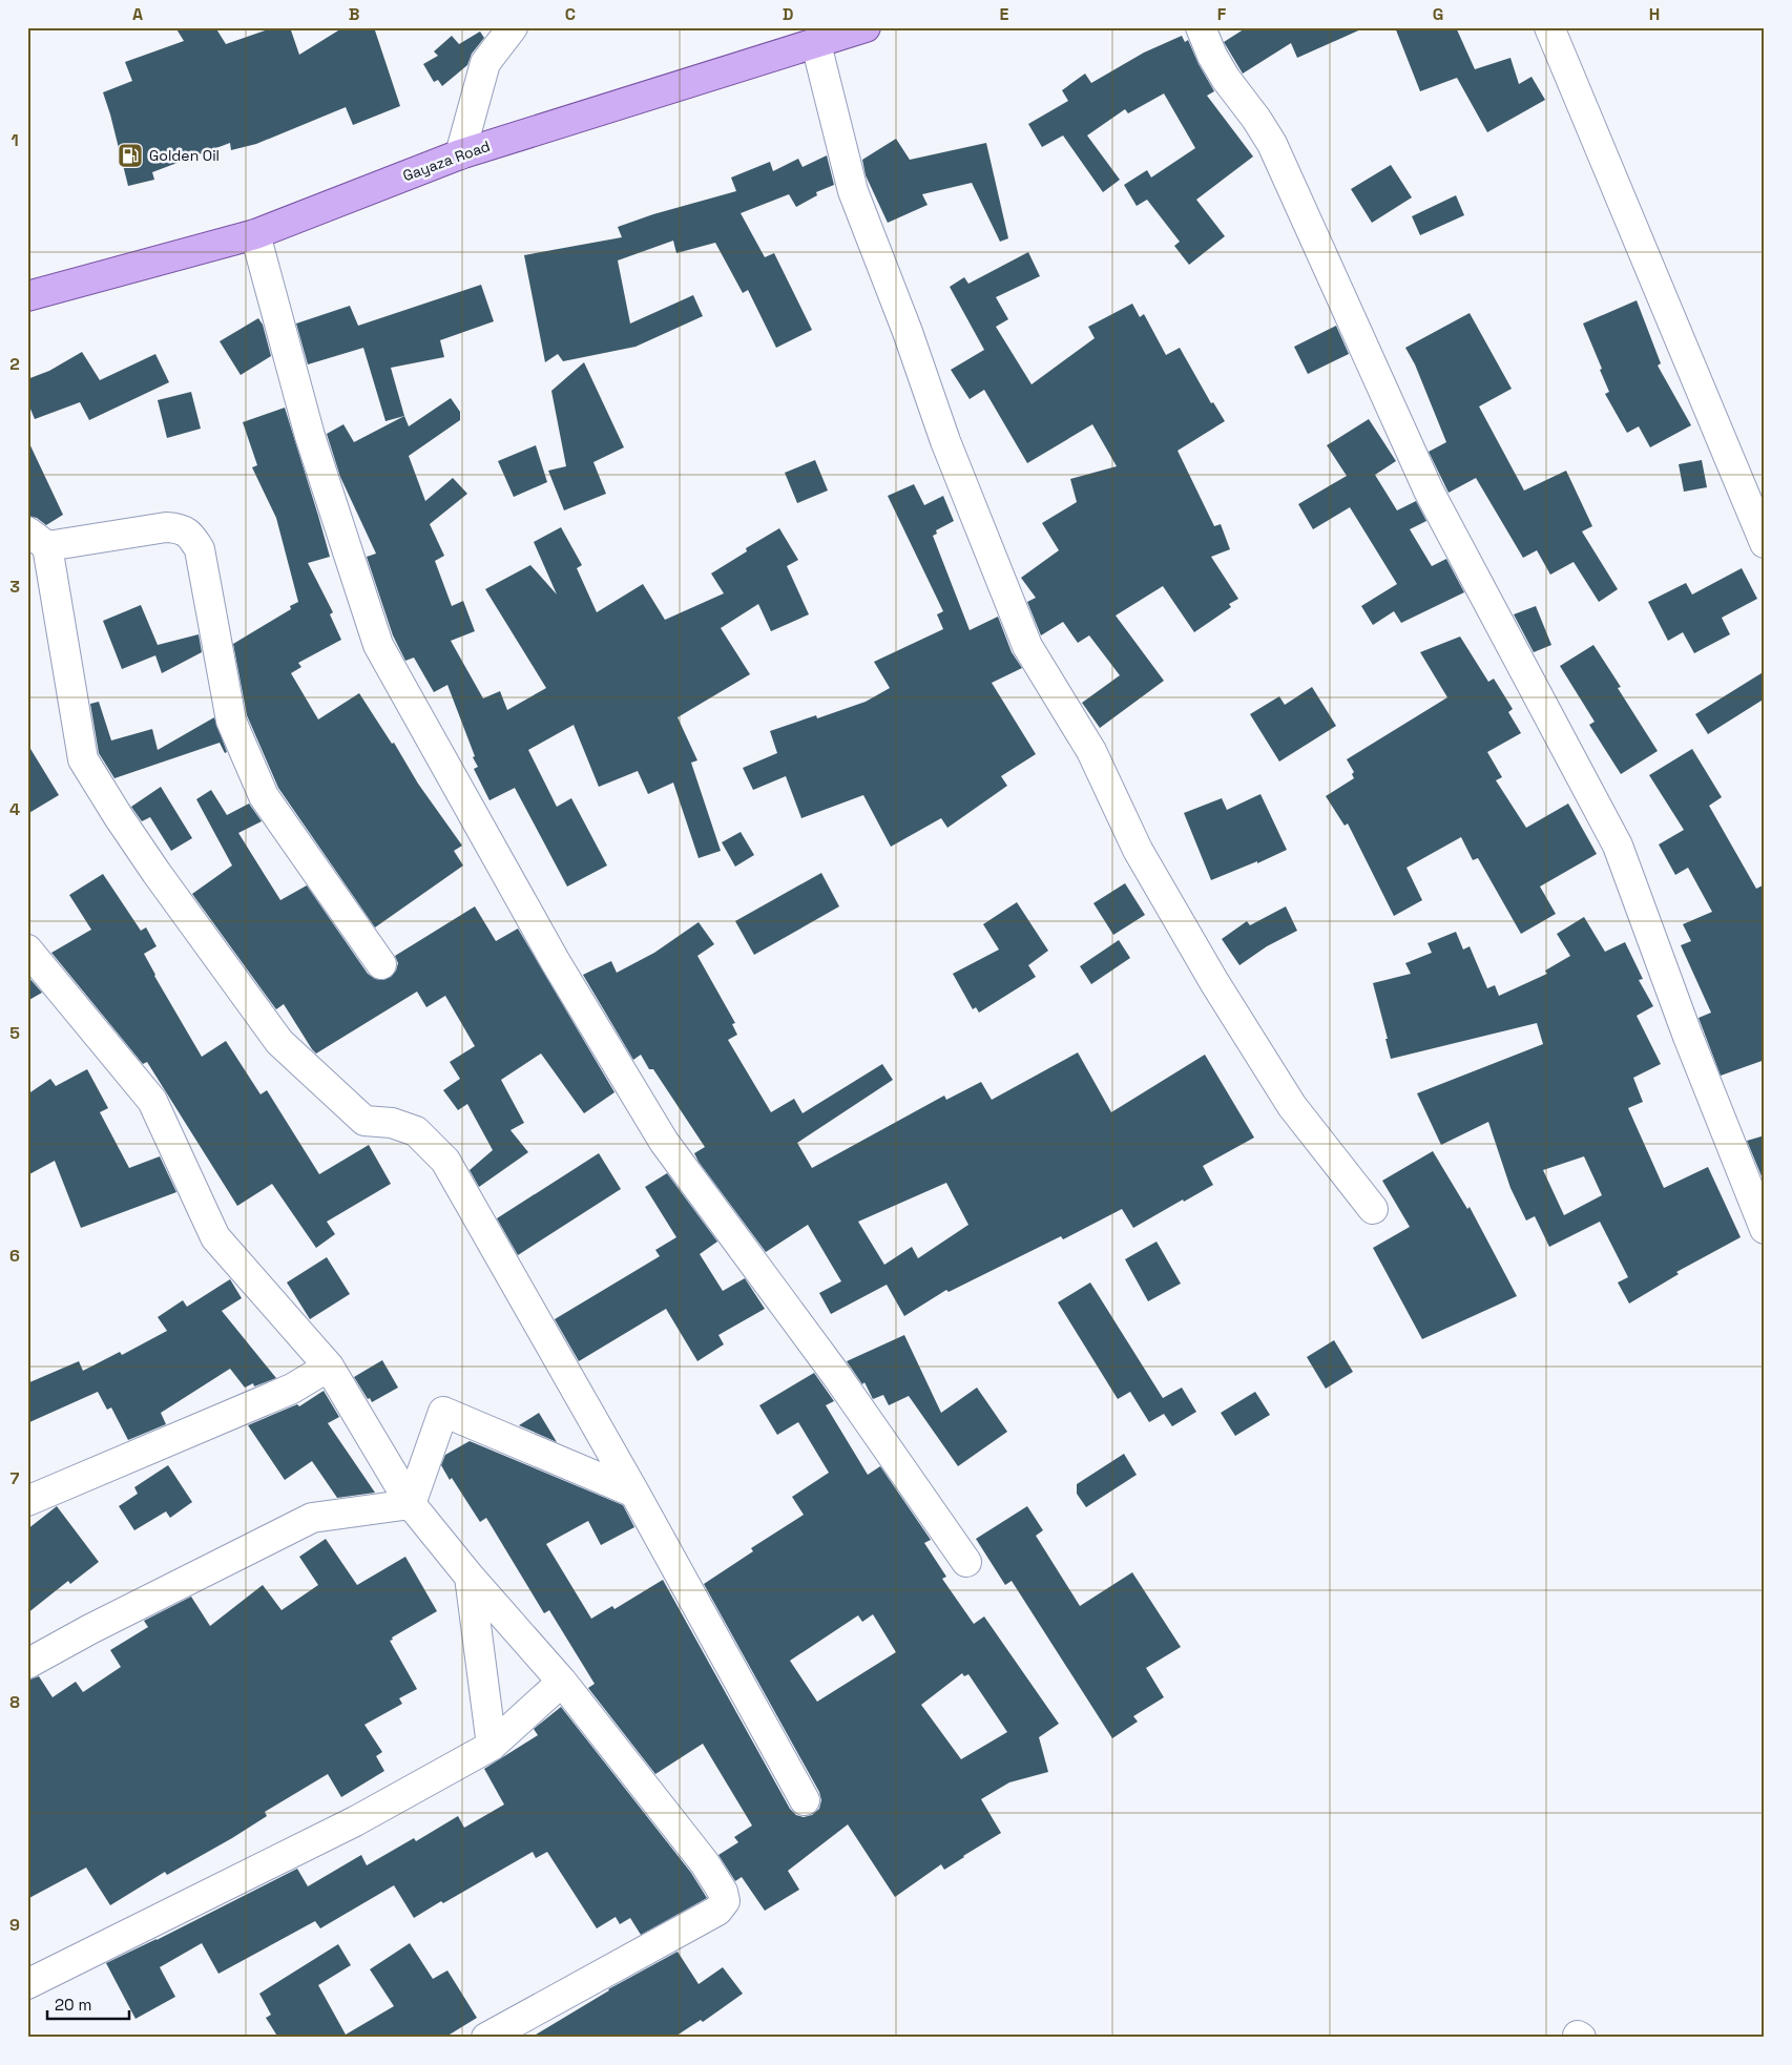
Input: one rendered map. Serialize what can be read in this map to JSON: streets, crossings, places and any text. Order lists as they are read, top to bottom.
{
  "streets": {
    "main road": ["Gayaza Road"]
  },
  "places": {
    "fuel station": ["Golden Oil"]
  },
  "scale_bar": "20 m",
  "grid": {
    "columns": [
      "A",
      "B",
      "C",
      "D",
      "E",
      "F",
      "G",
      "H"
    ],
    "rows": [
      "1",
      "2",
      "3",
      "4",
      "5",
      "6",
      "7",
      "8",
      "9"
    ]
  }
}
